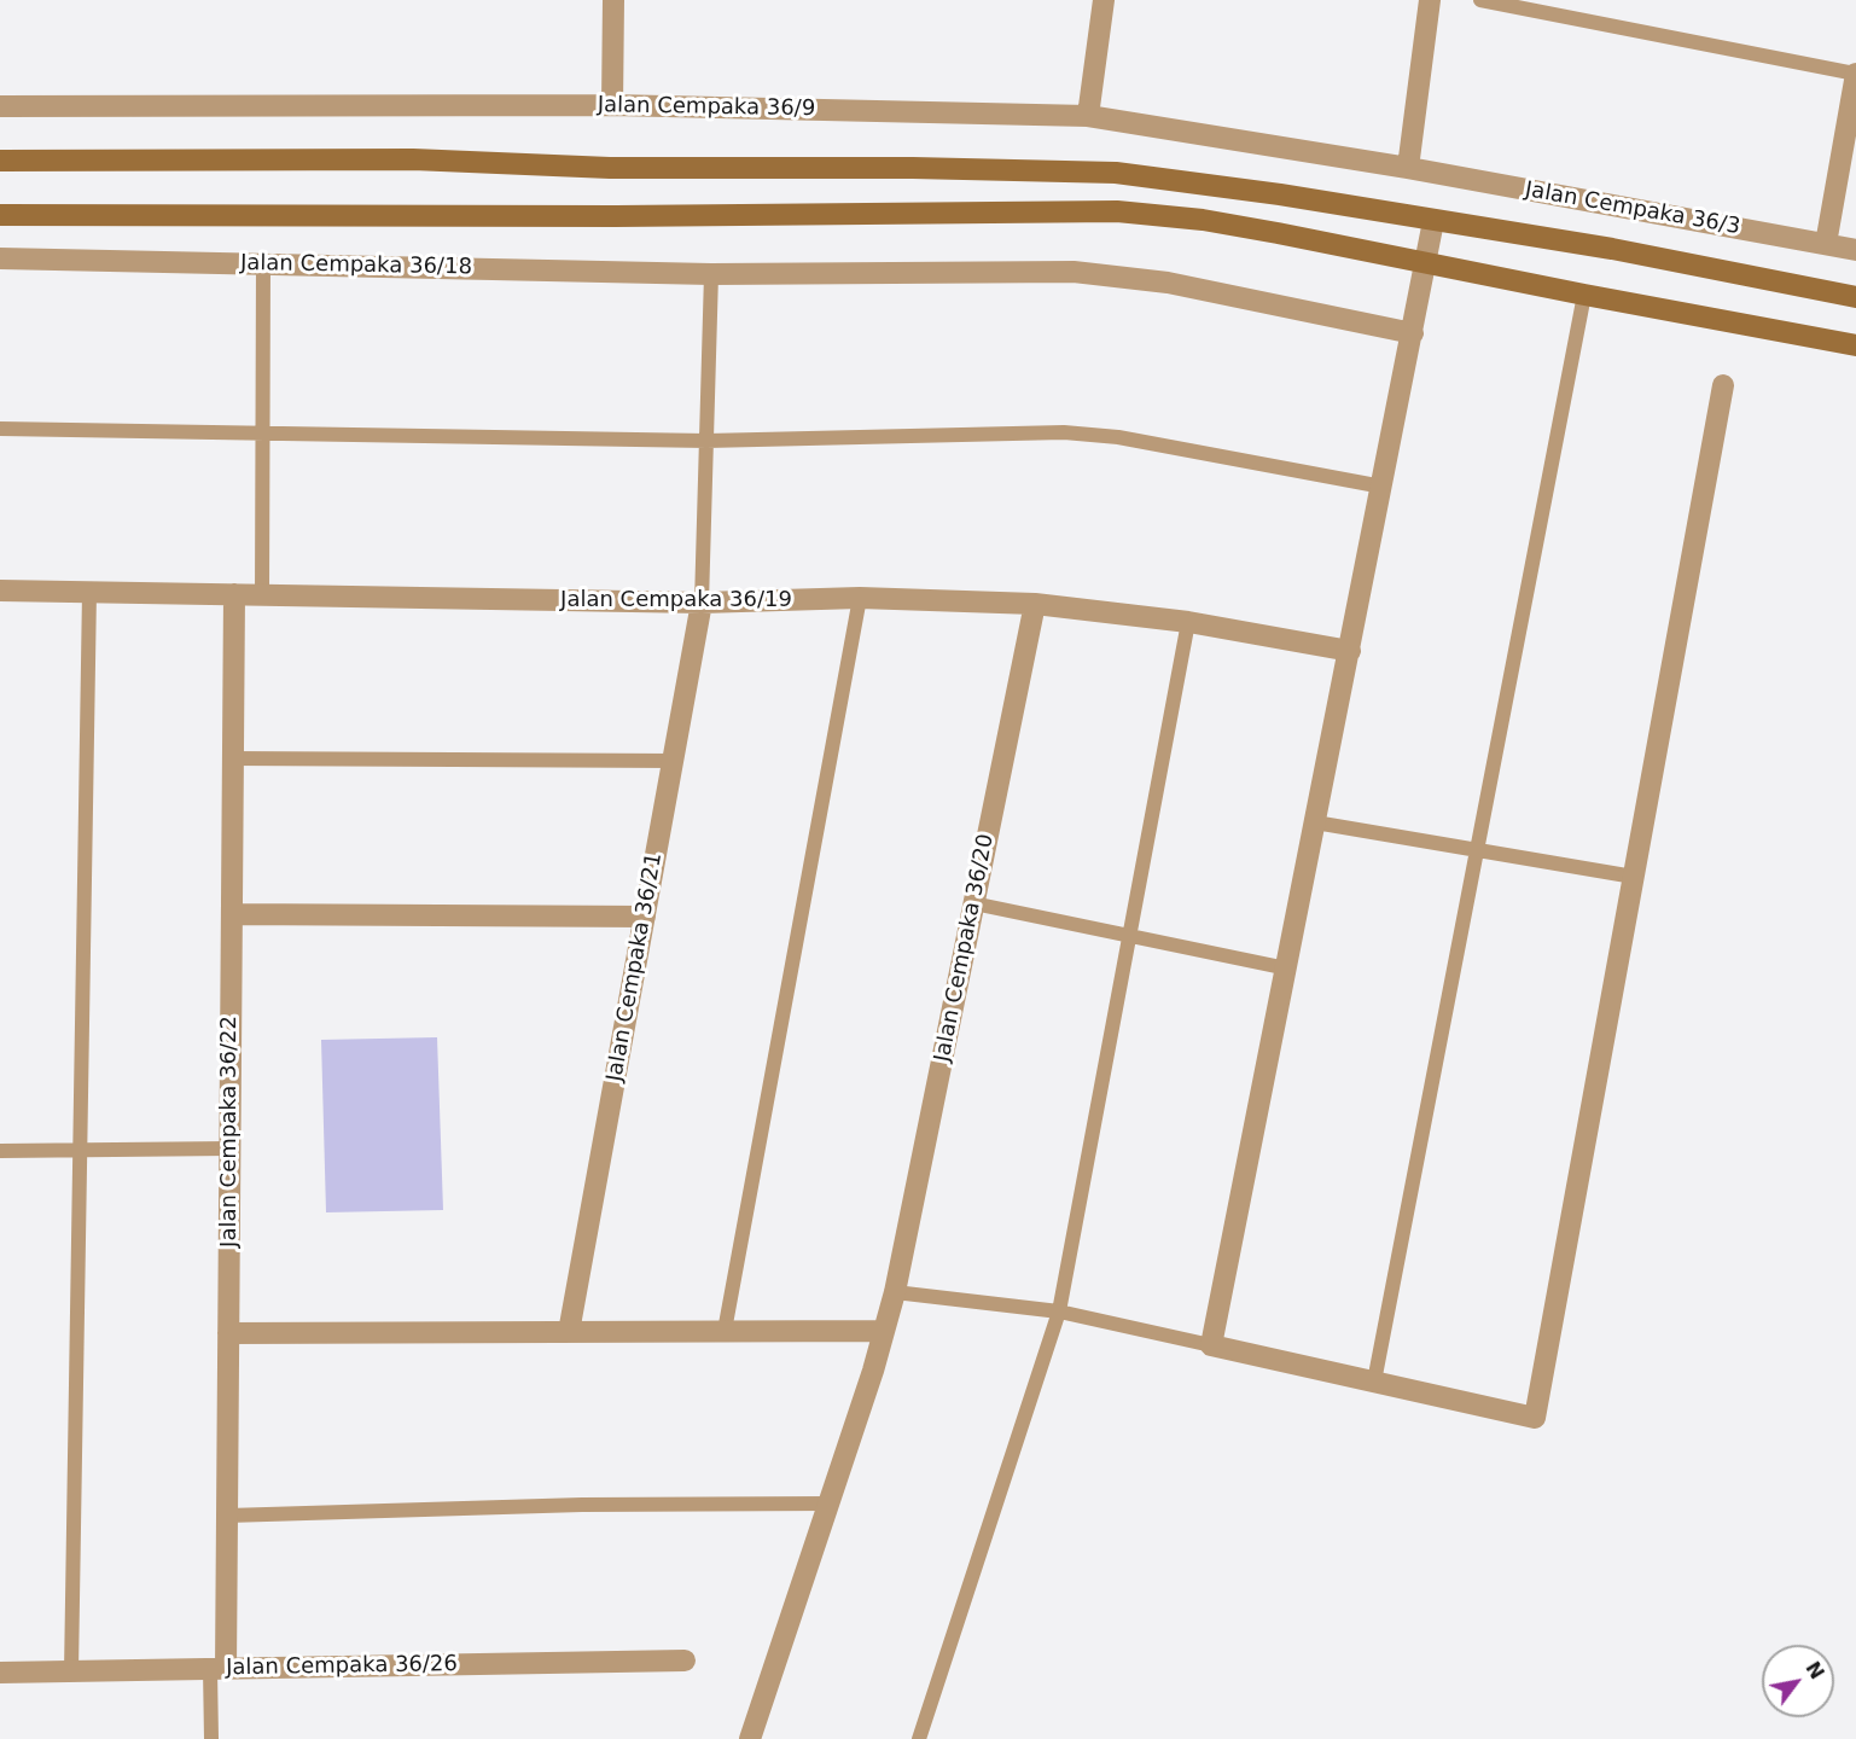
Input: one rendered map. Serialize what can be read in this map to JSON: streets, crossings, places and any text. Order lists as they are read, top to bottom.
{
  "streets": {
    "street": [
      "Jalan Cempaka 36/9",
      "Jalan Cempaka 36/3",
      "Jalan Cempaka 36/18",
      "Jalan Cempaka 36/19",
      "Jalan Cempaka 36/20",
      "Jalan Cempaka 36/21",
      "Jalan Cempaka 36/22",
      "Jalan Cempaka 36/26"
    ]
  },
  "crossings": [
    ["Jalan Cempaka 36/9", "Jalan Cempaka 36/3"],
    ["Jalan Cempaka 36/19", "Jalan Cempaka 36/20"],
    ["Jalan Cempaka 36/19", "Jalan Cempaka 36/21"],
    ["Jalan Cempaka 36/19", "Jalan Cempaka 36/22"],
    ["Jalan Cempaka 36/22", "Jalan Cempaka 36/26"]
  ],
  "north": "top right"
}
